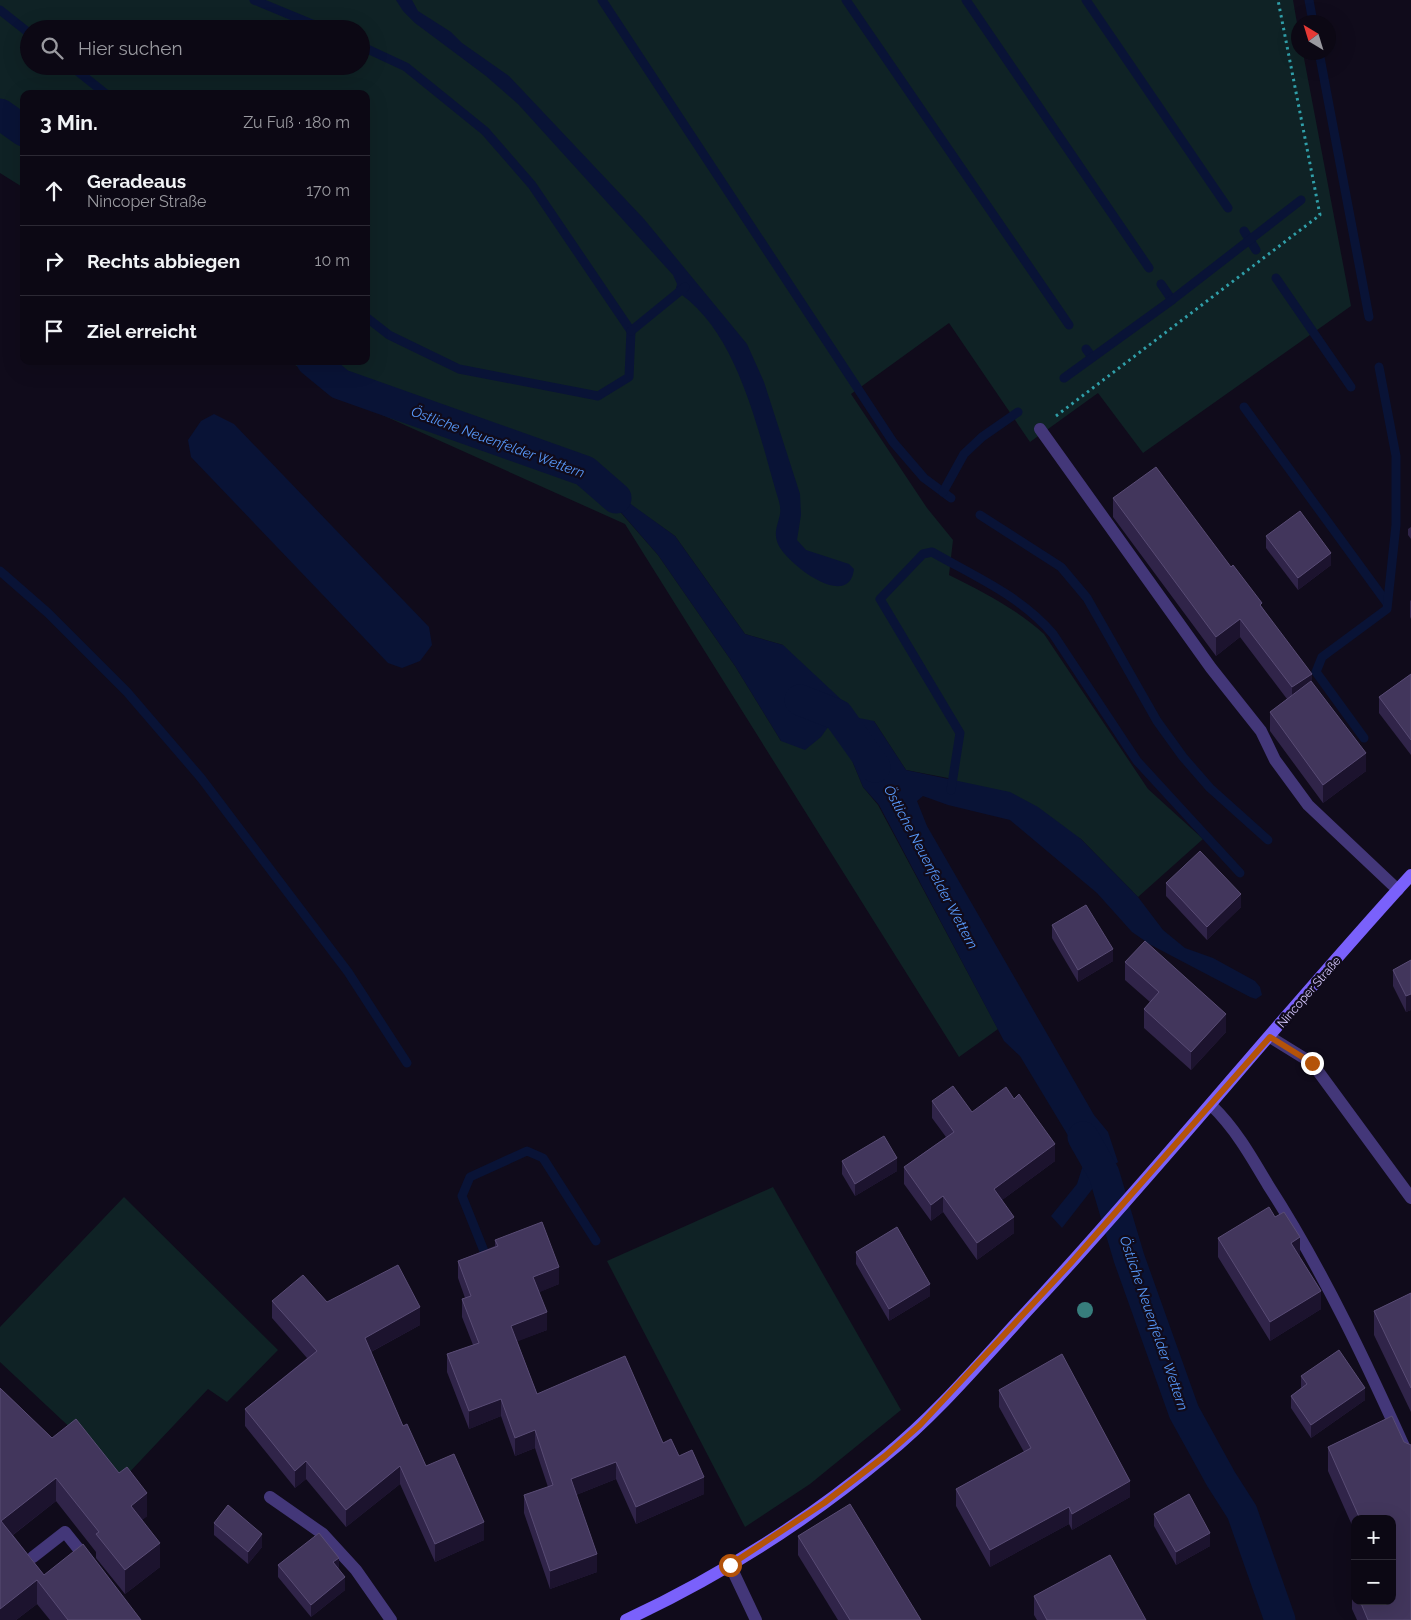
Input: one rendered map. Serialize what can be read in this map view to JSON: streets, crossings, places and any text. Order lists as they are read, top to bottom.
{
  "streets": {
    "main road": ["Nincoper Straße"]
  },
  "water": ["Östliche Neuenfelder Wettern"],
  "north": "top left",
  "page": {
    "search": "Hier suchen",
    "heading": ["3 Min.", "Zu Fuß · 180 m"],
    "list": [
      ["Geradeaus", "Nincoper Straße", "170 m"],
      ["Rechts abbiegen", "10 m"],
      "Ziel erreicht"
    ],
    "map_buttons": ["+", "−"]
  }
}
